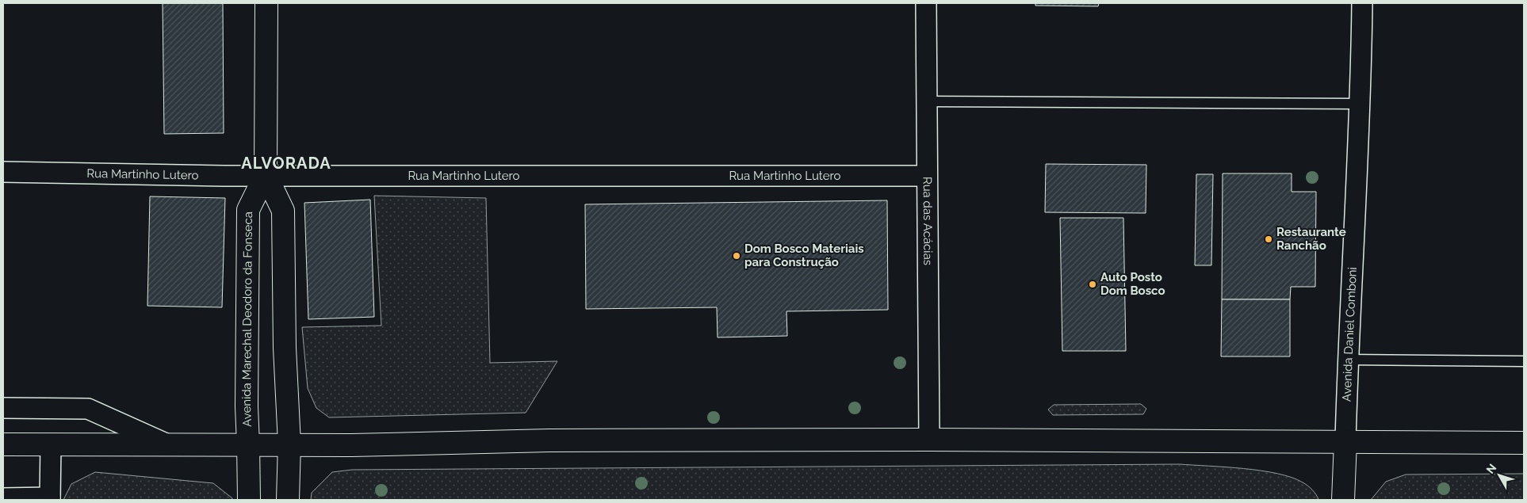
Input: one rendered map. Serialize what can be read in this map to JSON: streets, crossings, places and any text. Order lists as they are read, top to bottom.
{
  "streets": {
    "main road": ["Avenida Marechal Deodoro da Fonseca", "Avenida Daniel Comboni"],
    "street": ["Rua Martinho Lutero", "Rua das Acácias"]
  },
  "crossings": [
    ["Rua Martinho Lutero", "Rua das Acácias"],
    ["Rua Martinho Lutero", "Avenida Marechal Deodoro da Fonseca"]
  ],
  "districts": ["ALVORADA"],
  "places": ["Restaurante Ranchão", "Dom Bosco Materiais para Construção", "Auto Posto Dom Bosco"],
  "north": "top left"
}
